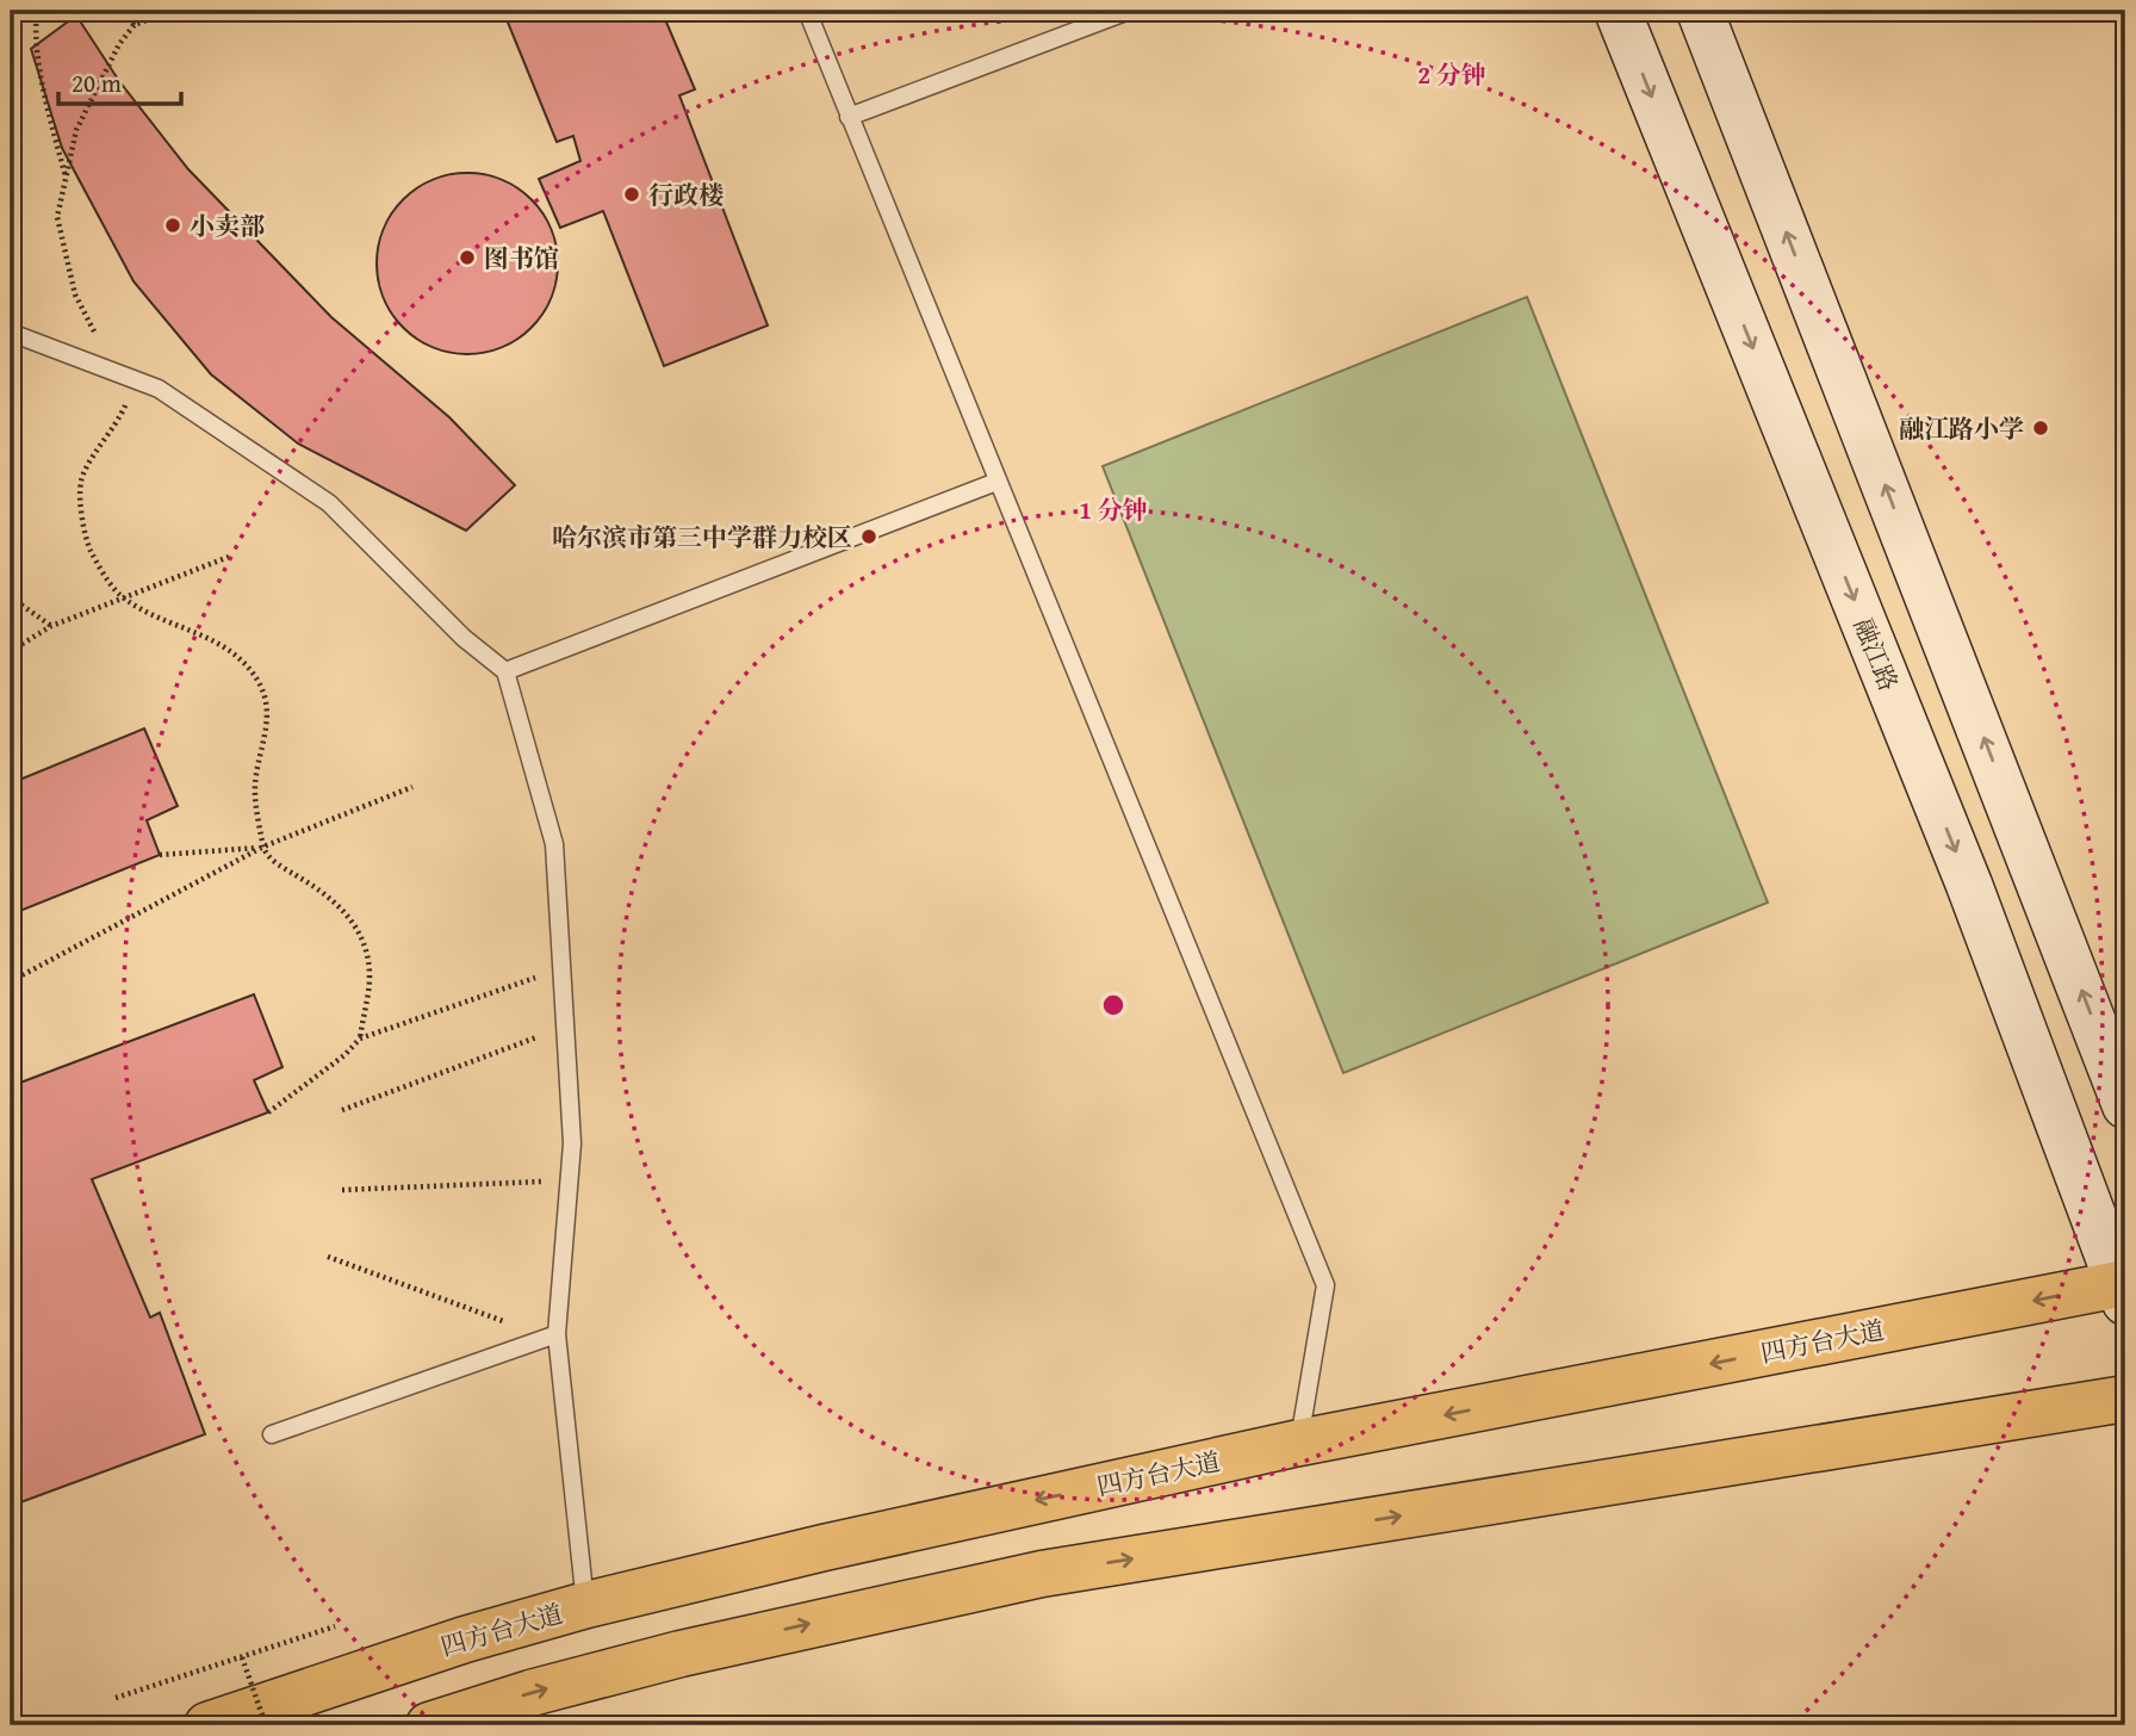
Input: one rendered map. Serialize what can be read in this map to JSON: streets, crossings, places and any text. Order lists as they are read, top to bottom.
{
  "streets": {
    "main road": ["融江路", "四方台大道"]
  },
  "crossings": [
    ["融江路", "四方台大道"]
  ],
  "places": [
    "行政楼",
    "小卖部",
    "图书馆",
    "融江路小学",
    "哈尔滨市第三中学群力校区"
  ],
  "scale_bar": "20 m",
  "rings": ["2 分钟", "1 分钟"]
}
